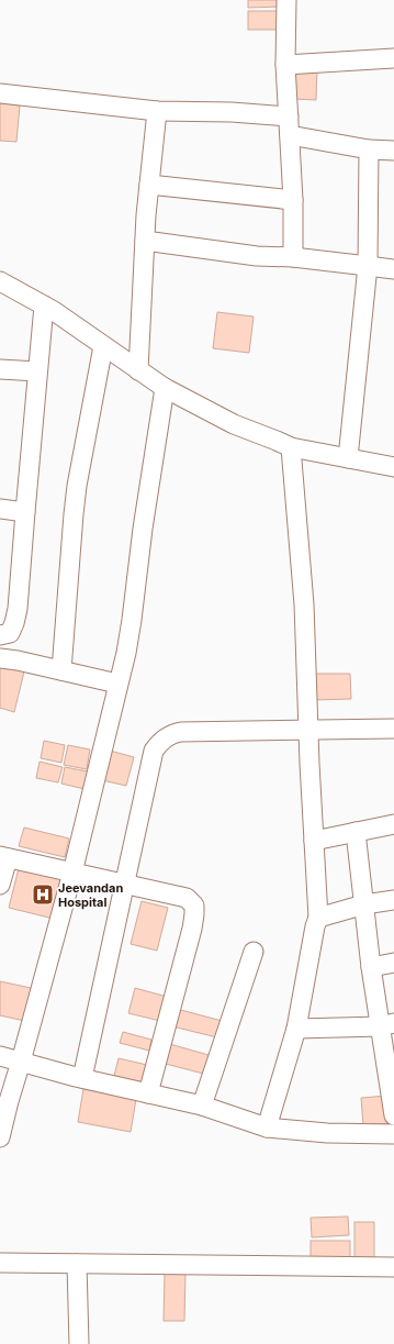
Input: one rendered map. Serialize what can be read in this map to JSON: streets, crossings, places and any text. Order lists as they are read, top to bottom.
{
  "places": {
    "hospital": ["Jeevandan Hospital"]
  }
}
